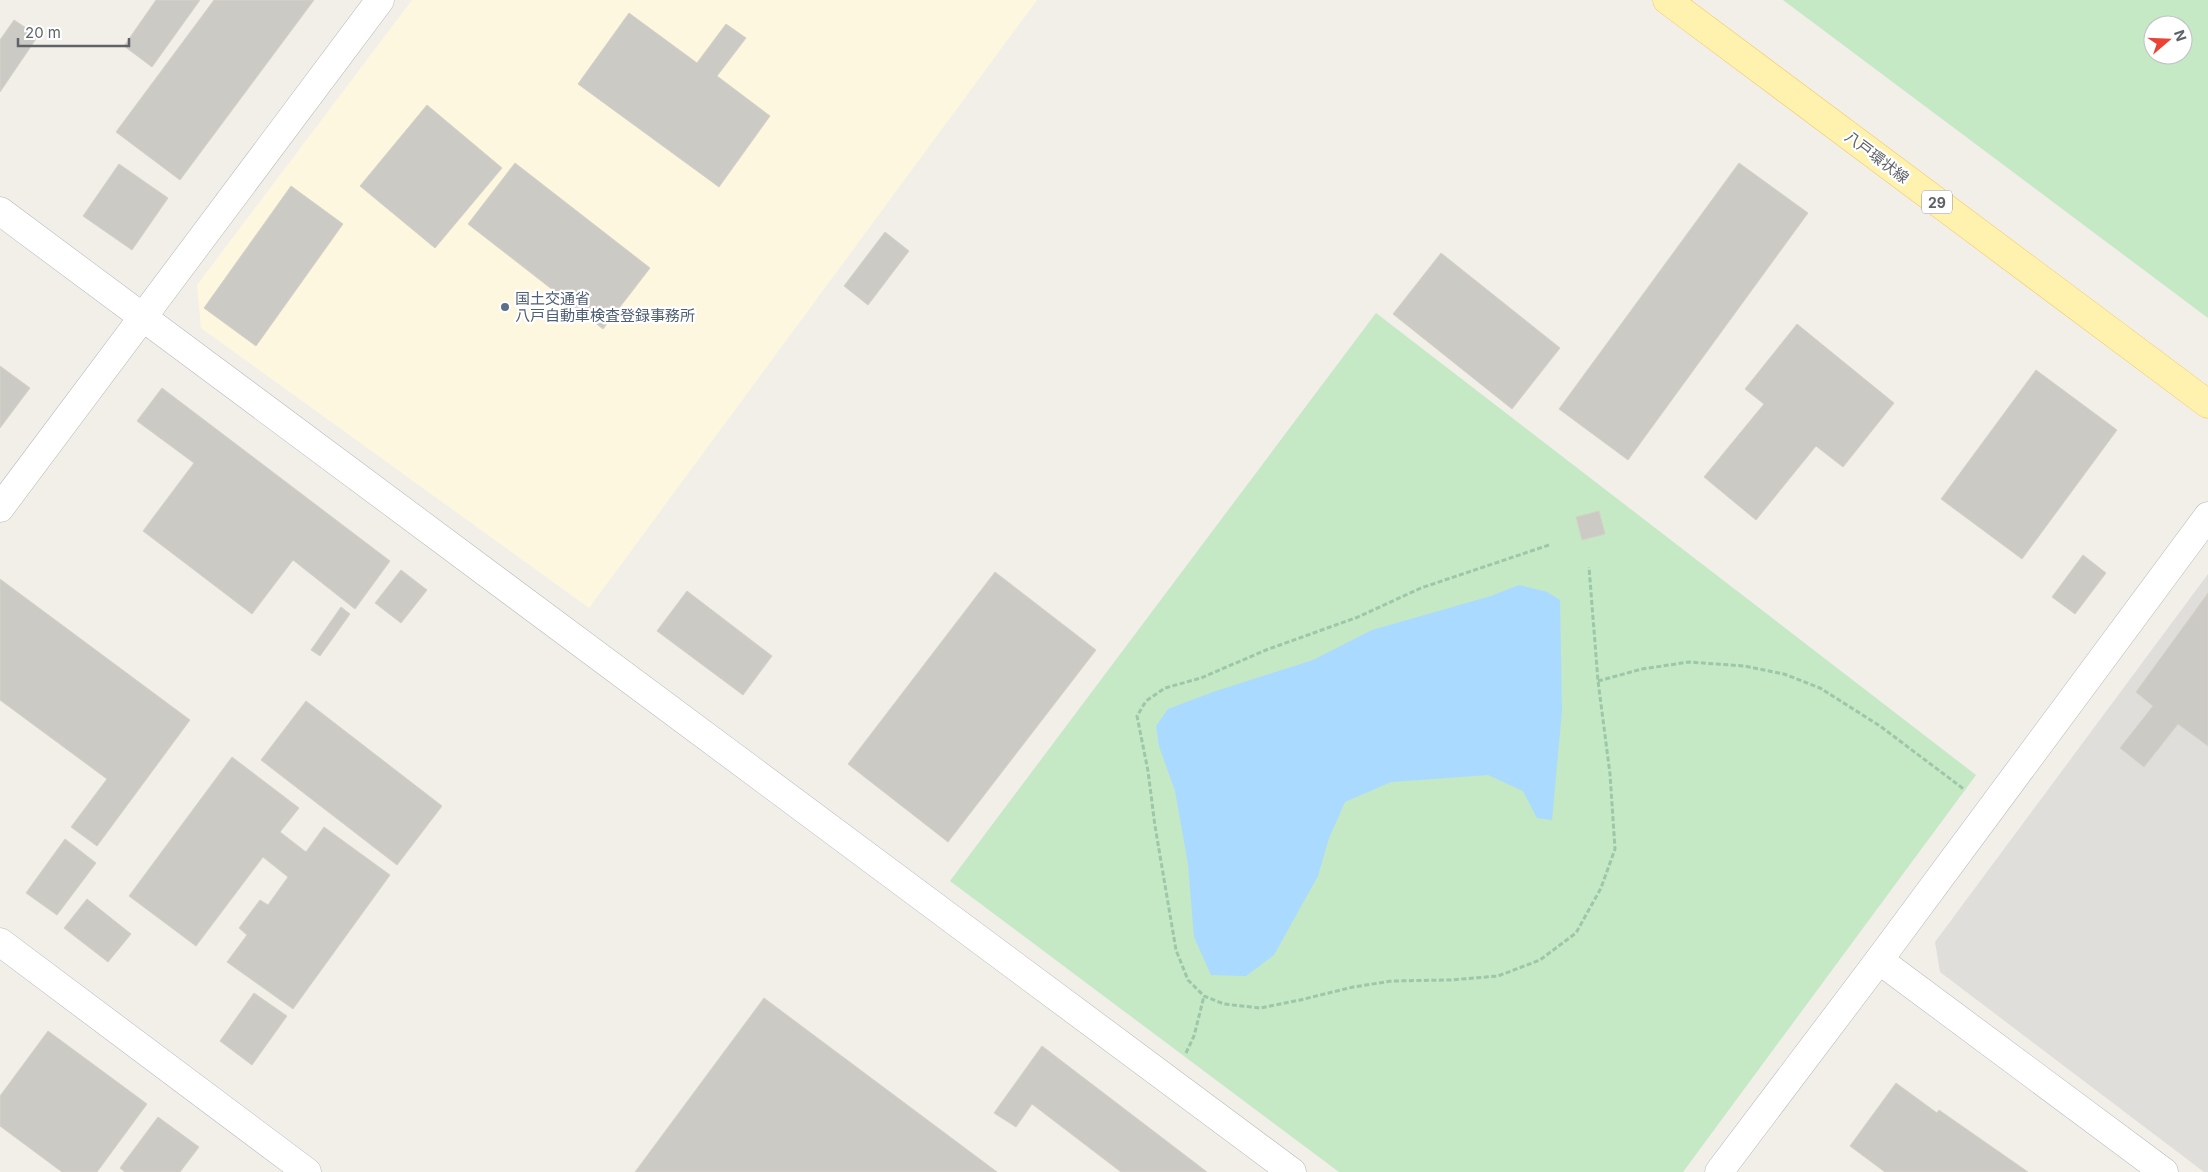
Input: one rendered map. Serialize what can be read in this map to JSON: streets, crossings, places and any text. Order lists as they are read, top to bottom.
{
  "streets": {
    "main road": ["八戸環状線", "29"]
  },
  "places": ["国土交通省 八戸自動車検査登録事務所"],
  "scale_bar": "20 m",
  "north": "right"
}
